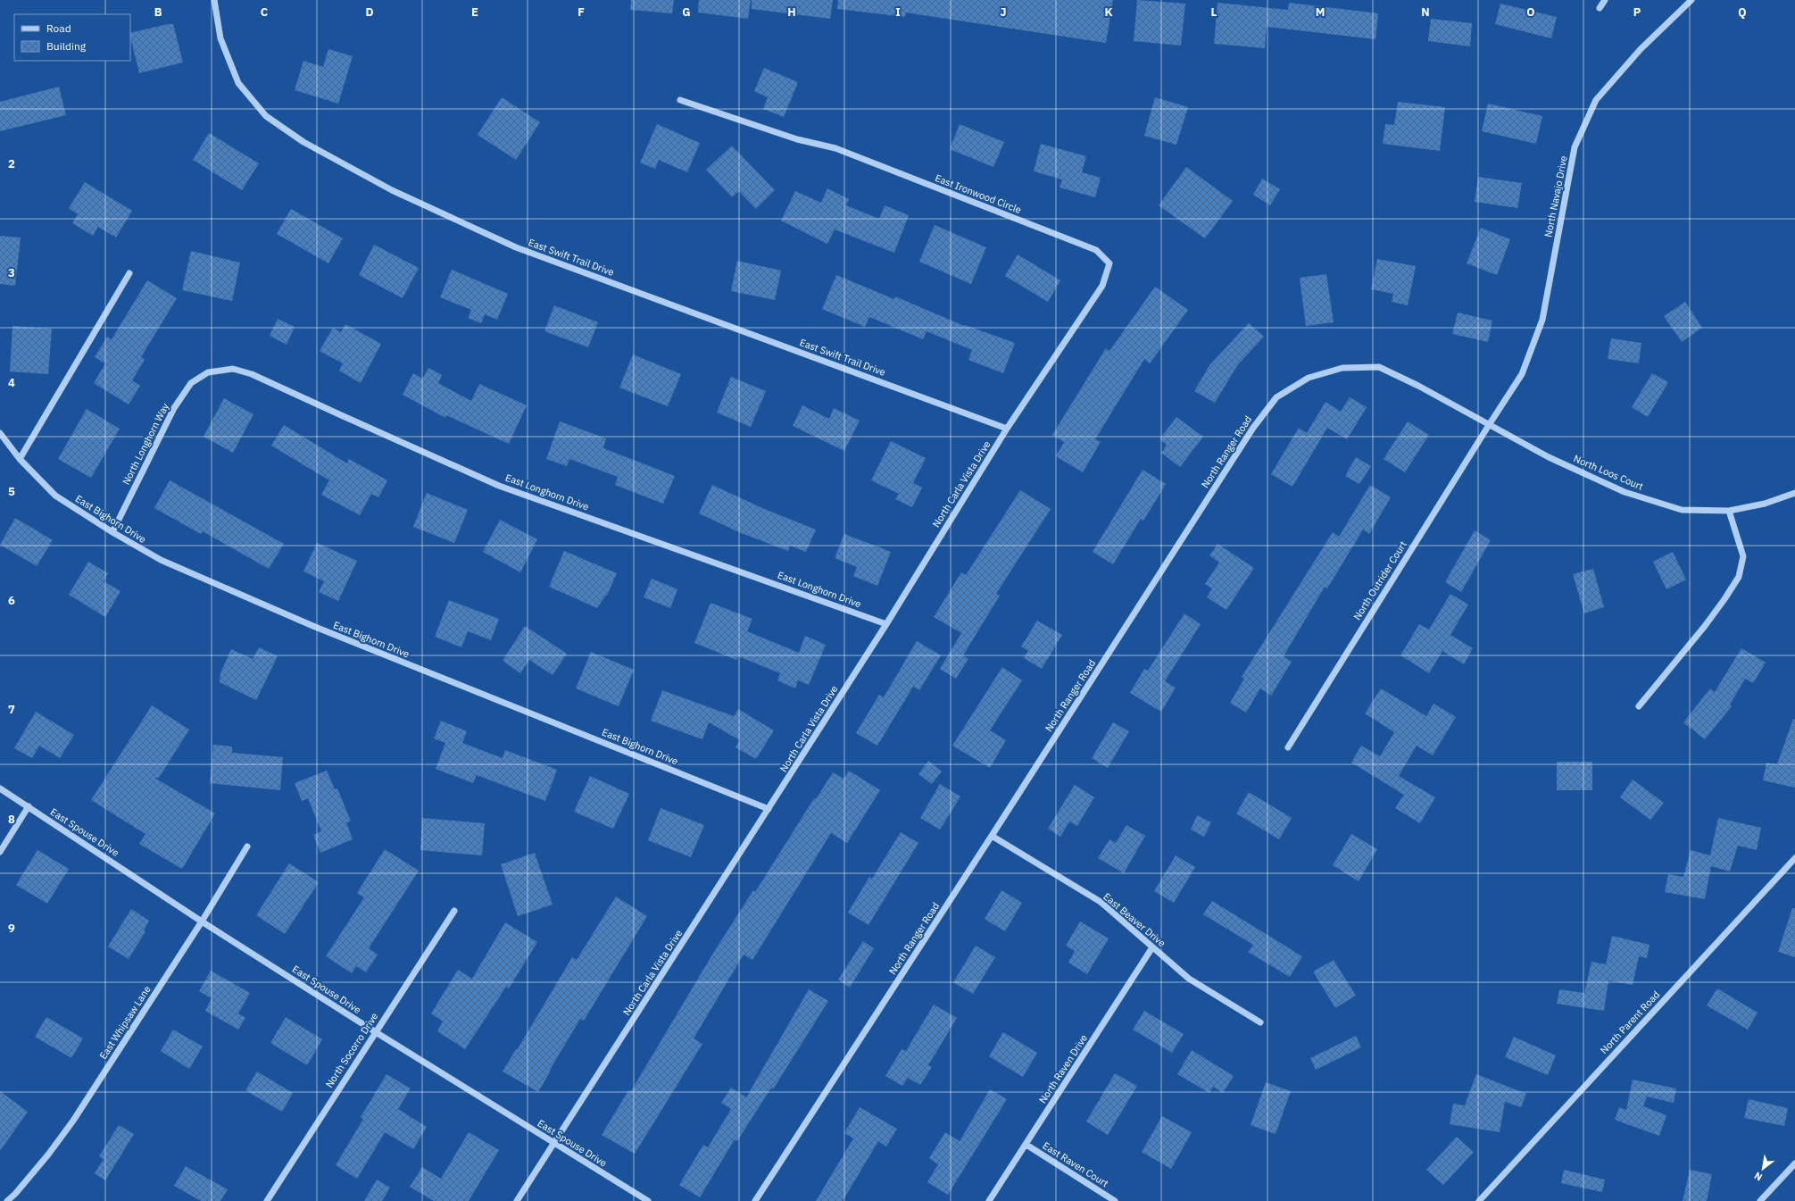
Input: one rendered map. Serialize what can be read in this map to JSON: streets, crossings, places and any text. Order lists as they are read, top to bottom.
{
  "streets": {
    "street": [
      "East Ironwood Circle",
      "North Navajo Drive",
      "East Swift Trail Drive",
      "North Longhorn Way",
      "North Ranger Road",
      "North Loos Court",
      "North Carla Vista Drive",
      "East Longhorn Drive",
      "East Bighorn Drive",
      "North Outrider Court",
      "East Spouse Drive",
      "East Beaver Drive",
      "East Whipsaw Lane",
      "North Parent Road",
      "North Socorro Drive",
      "North Raven Drive",
      "East Raven Court"
    ]
  },
  "crossings": [
    ["East Ironwood Circle", "North Carla Vista Drive"],
    ["North Navajo Drive", "North Ranger Road"],
    ["North Navajo Drive", "North Loos Court"],
    ["North Navajo Drive", "North Outrider Court"],
    ["East Swift Trail Drive", "North Carla Vista Drive"],
    ["North Longhorn Way", "East Longhorn Drive"],
    ["North Longhorn Way", "East Bighorn Drive"],
    ["North Ranger Road", "North Loos Court"],
    ["North Ranger Road", "North Outrider Court"],
    ["North Ranger Road", "East Beaver Drive"],
    ["North Loos Court", "North Outrider Court"],
    ["North Carla Vista Drive", "East Longhorn Drive"],
    ["North Carla Vista Drive", "East Bighorn Drive"],
    ["North Carla Vista Drive", "East Spouse Drive"],
    ["East Spouse Drive", "East Whipsaw Lane"],
    ["East Spouse Drive", "North Socorro Drive"],
    ["East Beaver Drive", "North Raven Drive"],
    ["North Raven Drive", "East Raven Court"]
  ],
  "legend": ["Road", "Building"],
  "north": "bottom left",
  "grid": {
    "columns": [
      "B",
      "C",
      "D",
      "E",
      "F",
      "G",
      "H",
      "I",
      "J",
      "K",
      "L",
      "M",
      "N",
      "O",
      "P",
      "Q"
    ],
    "rows": [
      "2",
      "3",
      "4",
      "5",
      "6",
      "7",
      "8",
      "9"
    ]
  }
}
